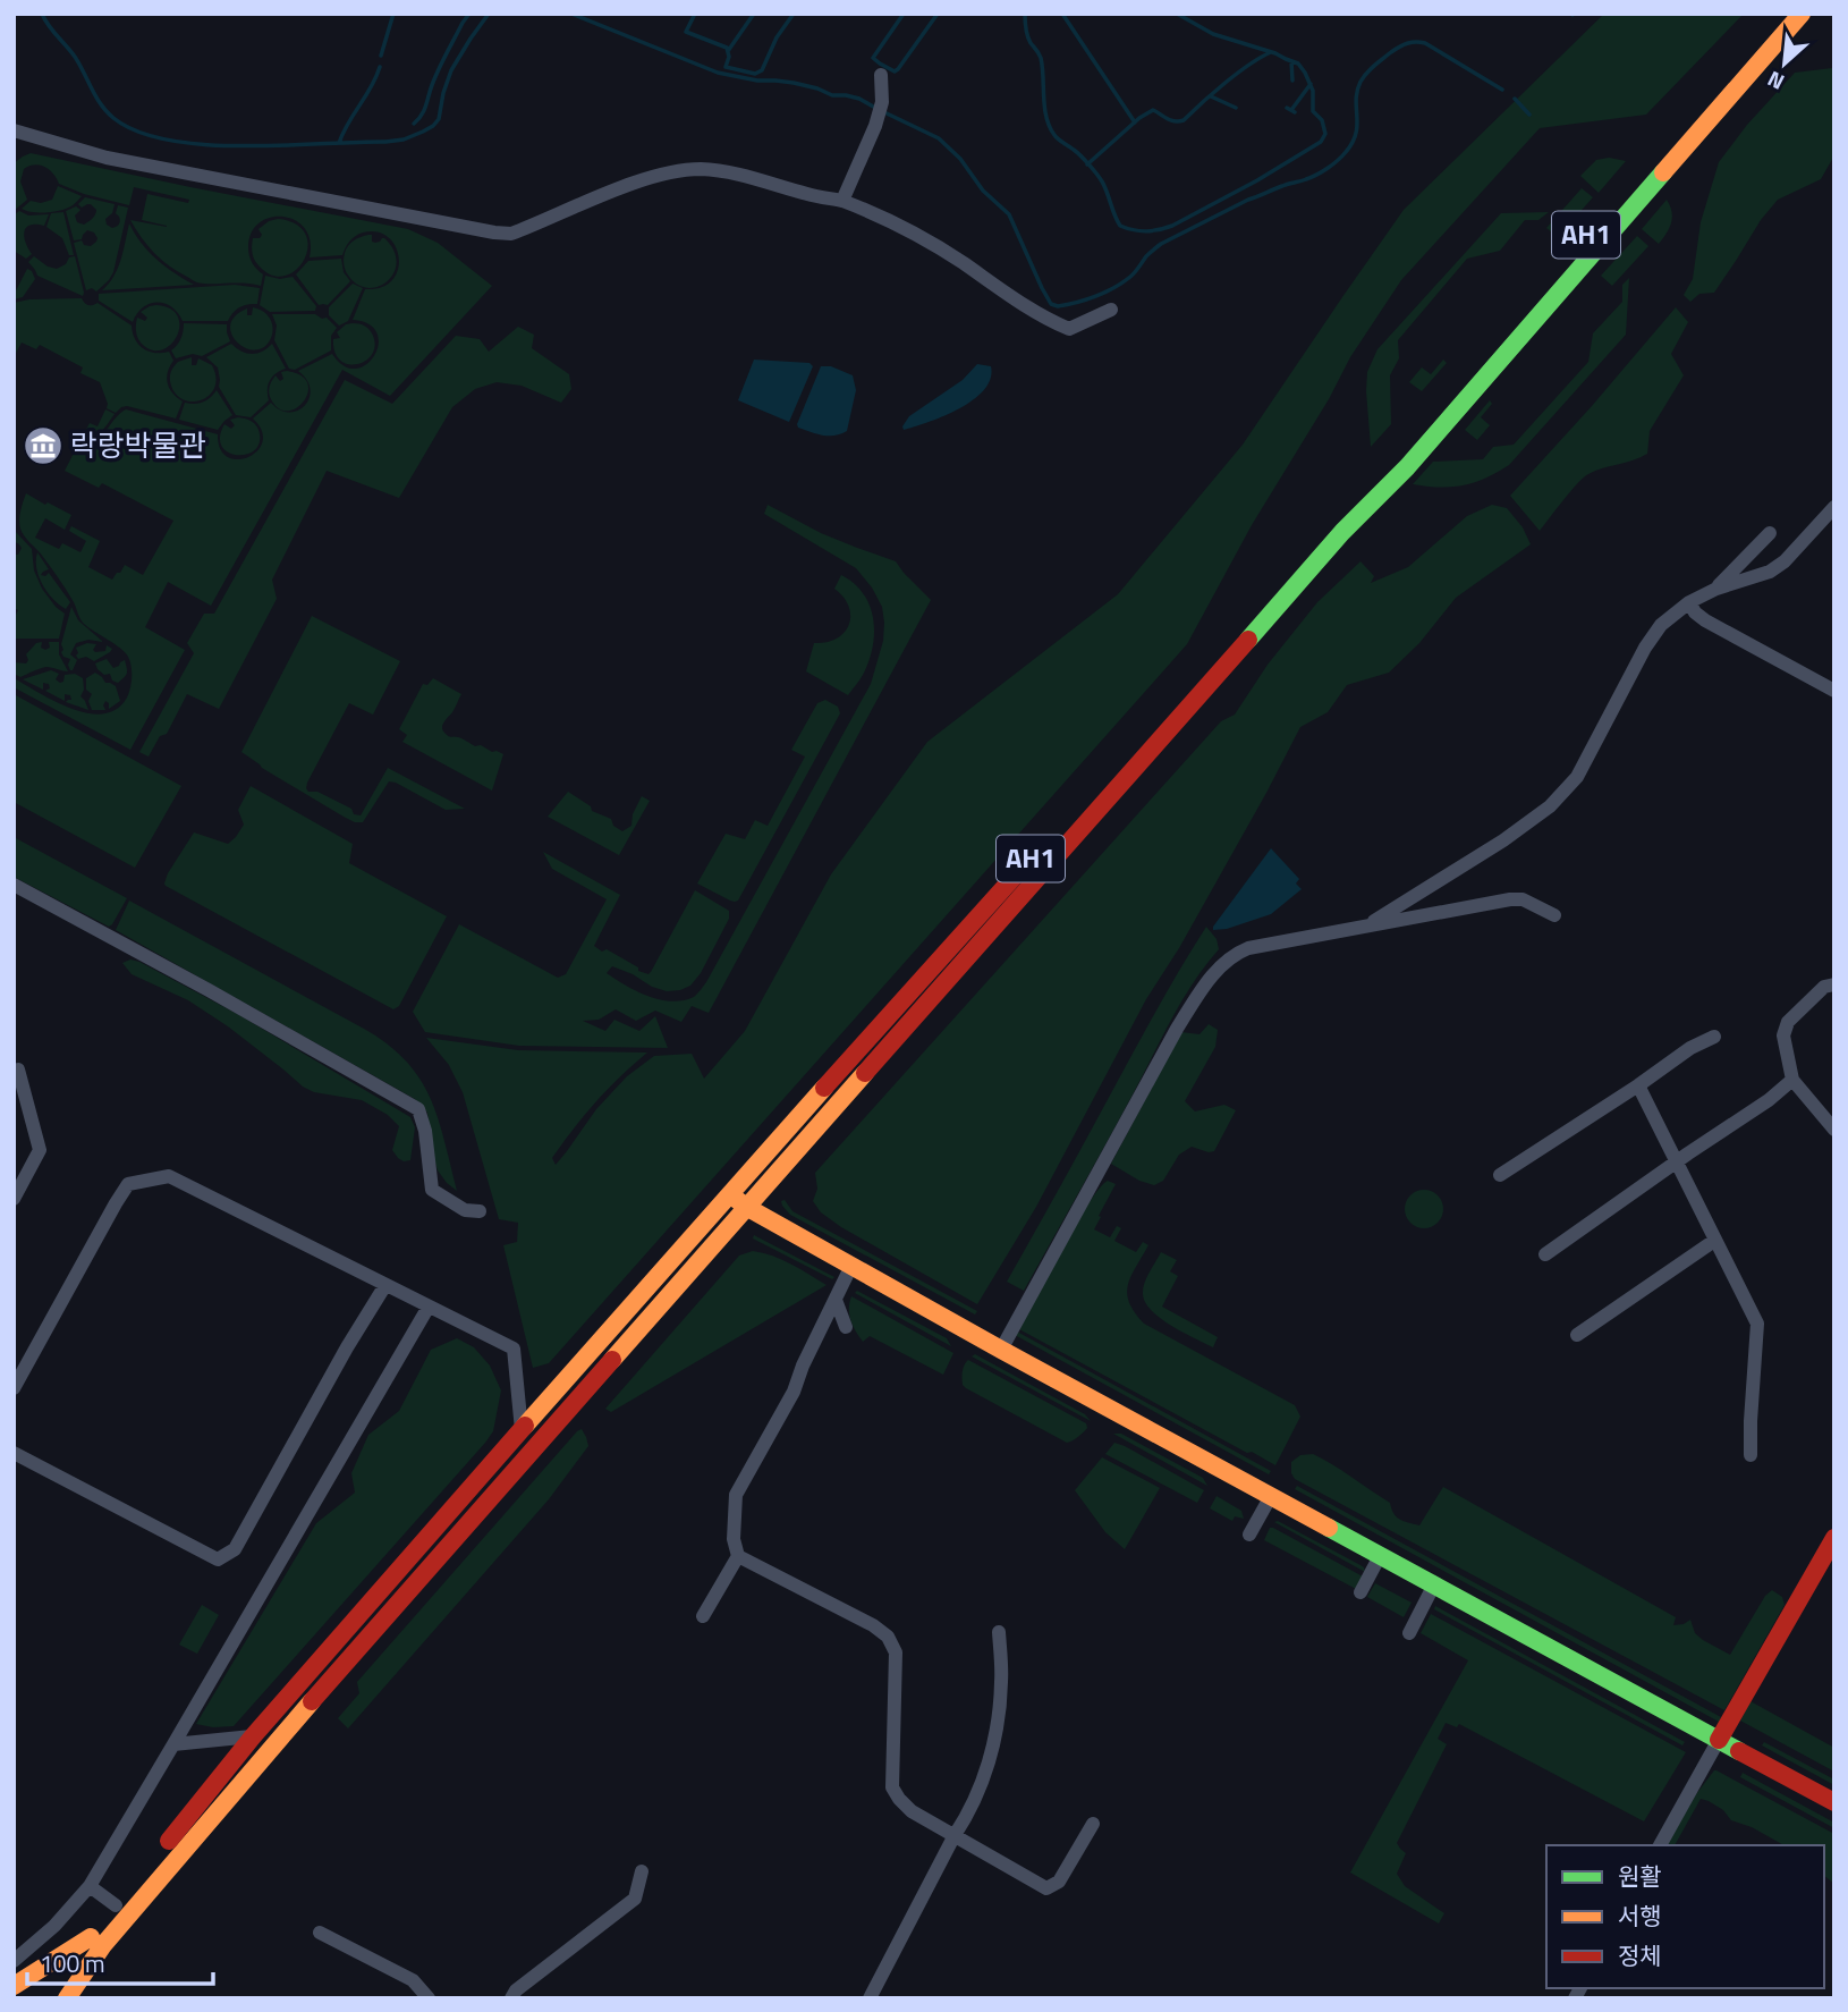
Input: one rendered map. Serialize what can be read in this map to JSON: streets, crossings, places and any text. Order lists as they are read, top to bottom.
{
  "streets": {
    "main road": ["AH1"]
  },
  "places": {
    "museum": ["락랑박물관"]
  },
  "legend": ["원활", "서행", "정체"],
  "scale_bar": "100 m",
  "north": "bottom left"
}
